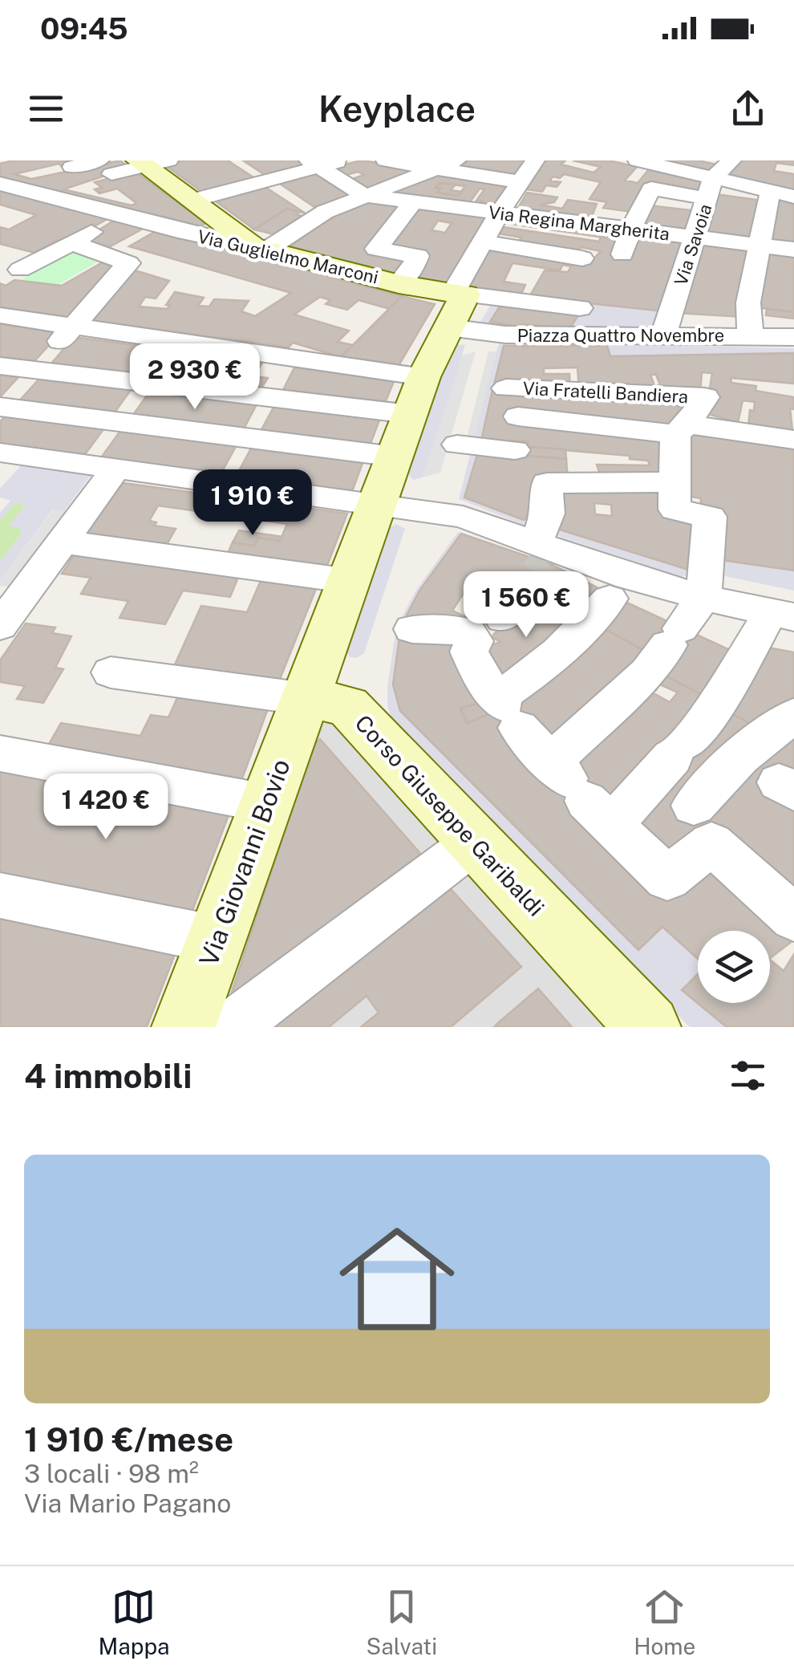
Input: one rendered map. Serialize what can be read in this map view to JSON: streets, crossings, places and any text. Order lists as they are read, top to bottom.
{
  "streets": {
    "street": [
      "Via Regina Margherita",
      "Via Savoia",
      "Via Guglielmo Marconi",
      "Piazza Quattro Novembre",
      "Via Fratelli Bandiera",
      "Corso Giuseppe Garibaldi",
      "Via Giovanni Bovio"
    ]
  },
  "crossings": [
    ["Via Regina Margherita", "Via Savoia"],
    ["Via Savoia", "Piazza Quattro Novembre"],
    ["Via Guglielmo Marconi", "Piazza Quattro Novembre"],
    ["Corso Giuseppe Garibaldi", "Via Giovanni Bovio"]
  ],
  "page": {
    "status": "09:45",
    "header": "Keyplace",
    "price": [
      "2 930 €",
      "1 910 €",
      "1 560 €",
      "1 420 €"
    ],
    "heading": "4 immobili",
    "list": [
      {
        "name": "1 910 €/mese",
        "note": "3 locali · 98 m² · Via Mario Pagano"
      }
    ],
    "tabs": ["Mappa", "Salvati", "Home"]
  }
}
